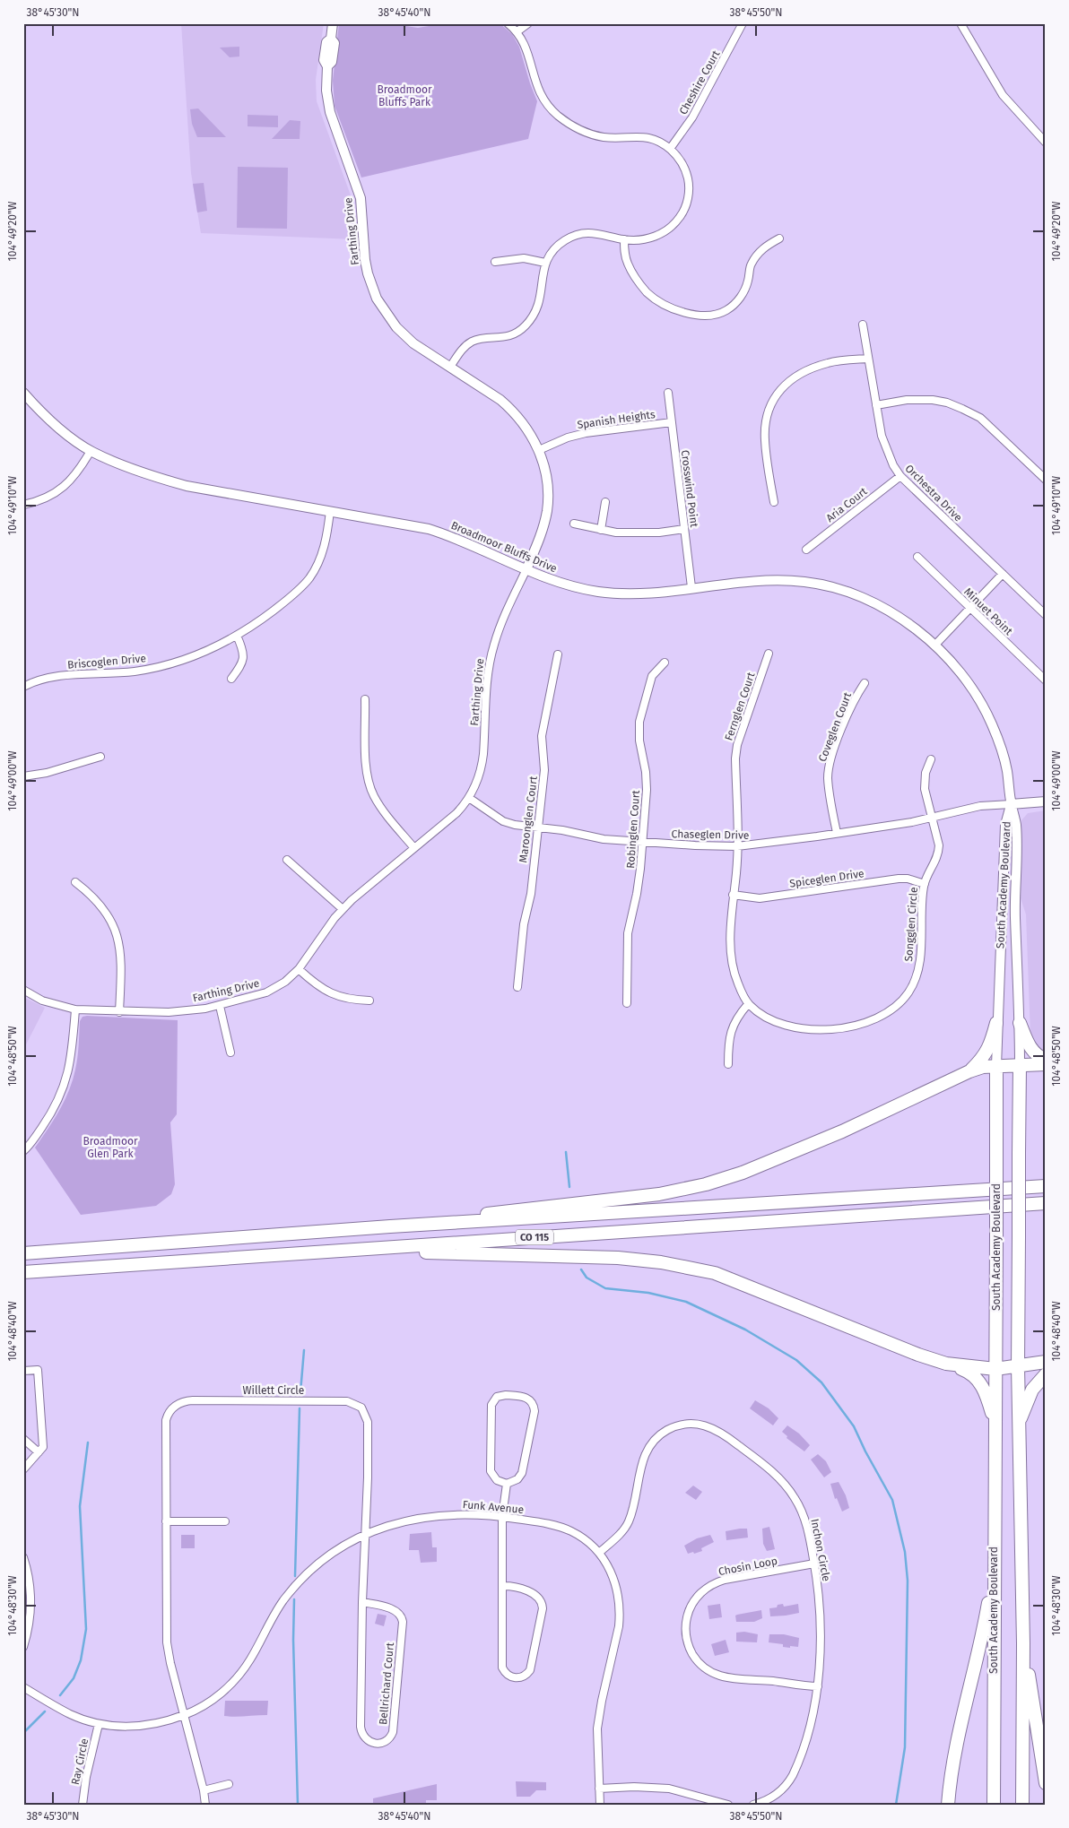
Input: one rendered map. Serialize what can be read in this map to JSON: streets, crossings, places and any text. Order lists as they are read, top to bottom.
{
  "streets": {
    "highway": ["South Academy Boulevard", "CO 115"],
    "street": [
      "Cheshire Court",
      "Farthing Drive",
      "Spanish Heights",
      "Crosswind Point",
      "Orchestra Drive",
      "Aria Court",
      "Broadmoor Bluffs Drive",
      "Minuet Point",
      "Briscoglen Drive",
      "Fernglen Court",
      "Coveglen Court",
      "Maroonglen Court",
      "Robinglen Court",
      "Chaseglen Drive",
      "Spiceglen Drive",
      "Songglen Circle",
      "Willett Circle",
      "Funk Avenue",
      "Inchon Circle",
      "Chosin Loop",
      "Bellrichard Court",
      "Ray Circle"
    ]
  },
  "crossings": [
    ["Farthing Drive", "Spanish Heights"],
    ["Farthing Drive", "Broadmoor Bluffs Drive"],
    ["Farthing Drive", "Chaseglen Drive"],
    ["Spanish Heights", "Crosswind Point"],
    ["Crosswind Point", "Broadmoor Bluffs Drive"],
    ["Orchestra Drive", "Aria Court"],
    ["Broadmoor Bluffs Drive", "Briscoglen Drive"],
    ["Broadmoor Bluffs Drive", "Chaseglen Drive"],
    ["Broadmoor Bluffs Drive", "South Academy Boulevard"],
    ["Fernglen Court", "Chaseglen Drive"],
    ["Coveglen Court", "Chaseglen Drive"],
    ["Maroonglen Court", "Chaseglen Drive"],
    ["Robinglen Court", "Chaseglen Drive"],
    ["Chaseglen Drive", "South Academy Boulevard"],
    ["Chaseglen Drive", "Songglen Circle"],
    ["Spiceglen Drive", "Songglen Circle"],
    ["Willett Circle", "Funk Avenue"],
    ["Willett Circle", "Bellrichard Court"],
    ["Funk Avenue", "Inchon Circle"],
    ["Funk Avenue", "Bellrichard Court"],
    ["Funk Avenue", "Ray Circle"],
    ["Inchon Circle", "Chosin Loop"]
  ],
  "parks": ["Broadmoor Bluffs Park", "Broadmoor Glen Park"],
  "coordinates": [
    "38°45'30\"N",
    "38°45'40\"N",
    "38°45'50\"N",
    "104°49'20\"W",
    "104°49'10\"W",
    "104°49'00\"W",
    "104°48'50\"W",
    "104°48'40\"W",
    "104°48'30\"W"
  ]
}
